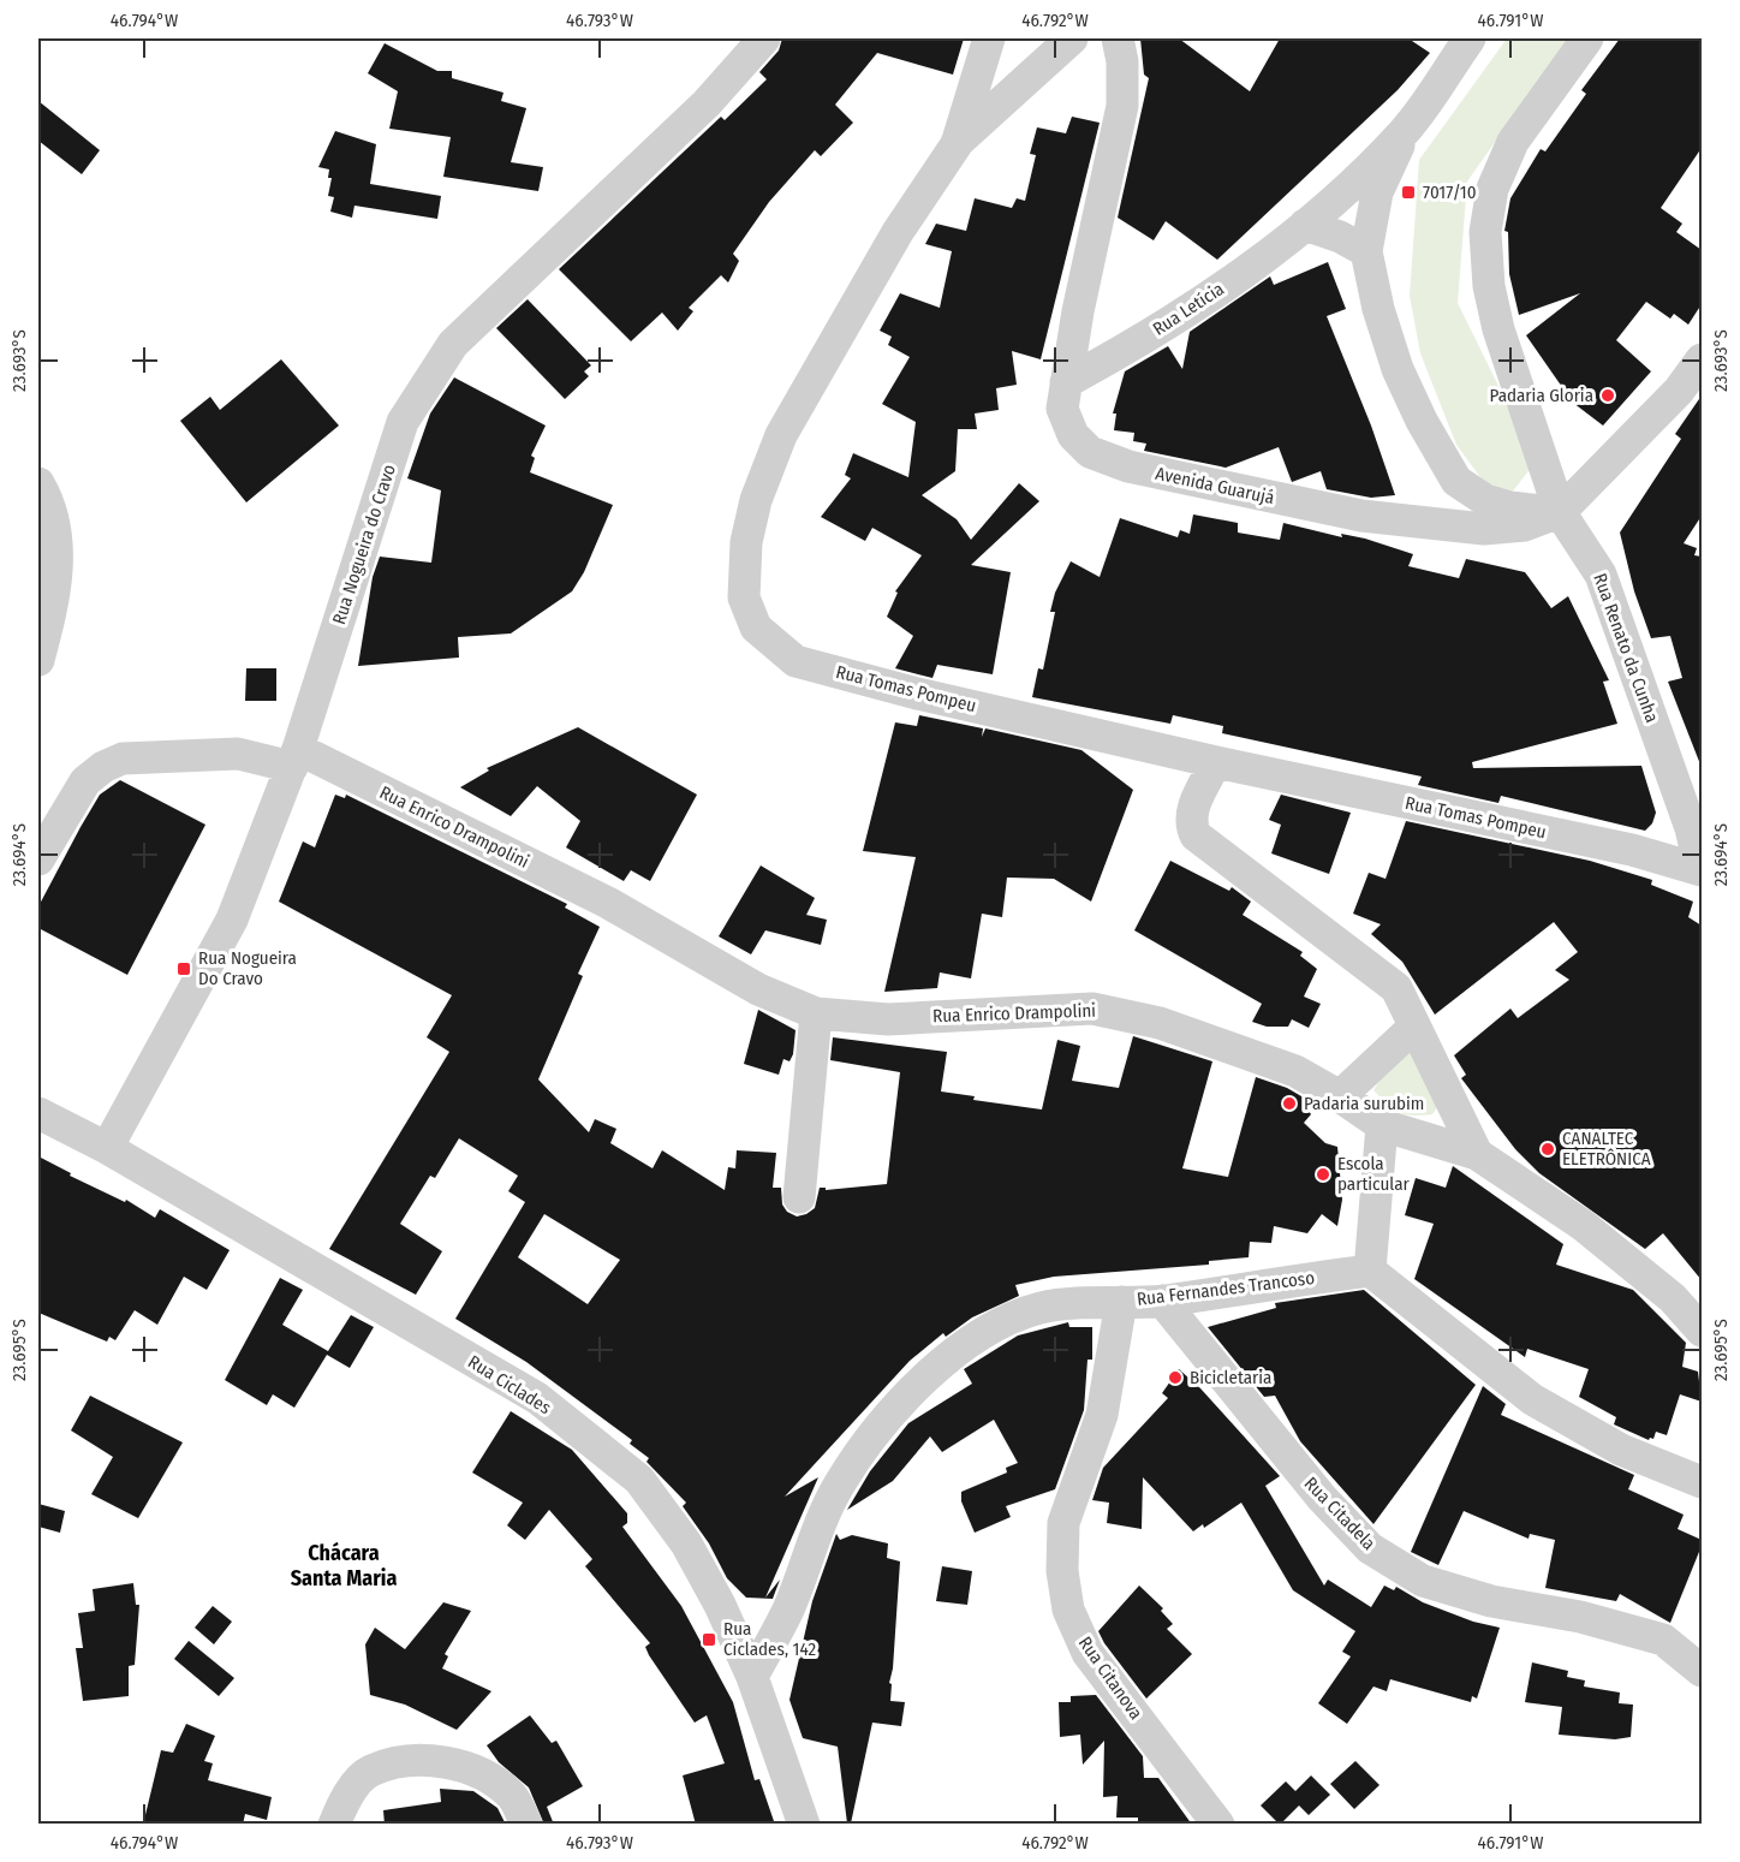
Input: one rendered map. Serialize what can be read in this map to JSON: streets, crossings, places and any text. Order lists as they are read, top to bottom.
{
  "streets": {
    "street": [
      "Rua Letícia",
      "Avenida Guarujá",
      "Rua Nogueira do Cravo",
      "Rua Renato da Cunha",
      "Rua Tomas Pompeu",
      "Rua Enrico Drampolini",
      "Rua Fernandes Trancoso",
      "Rua Ciclades",
      "Rua Citadela",
      "Rua Citanova"
    ]
  },
  "crossings": [
    ["Rua Letícia", "Avenida Guarujá"],
    ["Avenida Guarujá", "Rua Renato da Cunha"],
    ["Rua Nogueira do Cravo", "Rua Enrico Drampolini"],
    ["Rua Nogueira do Cravo", "Rua Ciclades"],
    ["Rua Renato da Cunha", "Rua Tomas Pompeu"],
    ["Rua Fernandes Trancoso", "Rua Ciclades"],
    ["Rua Fernandes Trancoso", "Rua Citadela"],
    ["Rua Fernandes Trancoso", "Rua Citanova"]
  ],
  "districts": ["Chácara Santa Maria"],
  "places": {
    "transit": ["7017/10", "Rua Nogueira Do Cravo", "Rua Ciclades, 142"],
    "other": [
      "Padaria Gloria",
      "Padaria surubim",
      "CANALTEC ELETRÔNICA",
      "Escola particular",
      "Bicicletaria"
    ]
  },
  "coordinates": [
    "46.794°W",
    "46.793°W",
    "46.792°W",
    "46.791°W",
    "23.693°S",
    "23.694°S",
    "23.695°S"
  ]
}
